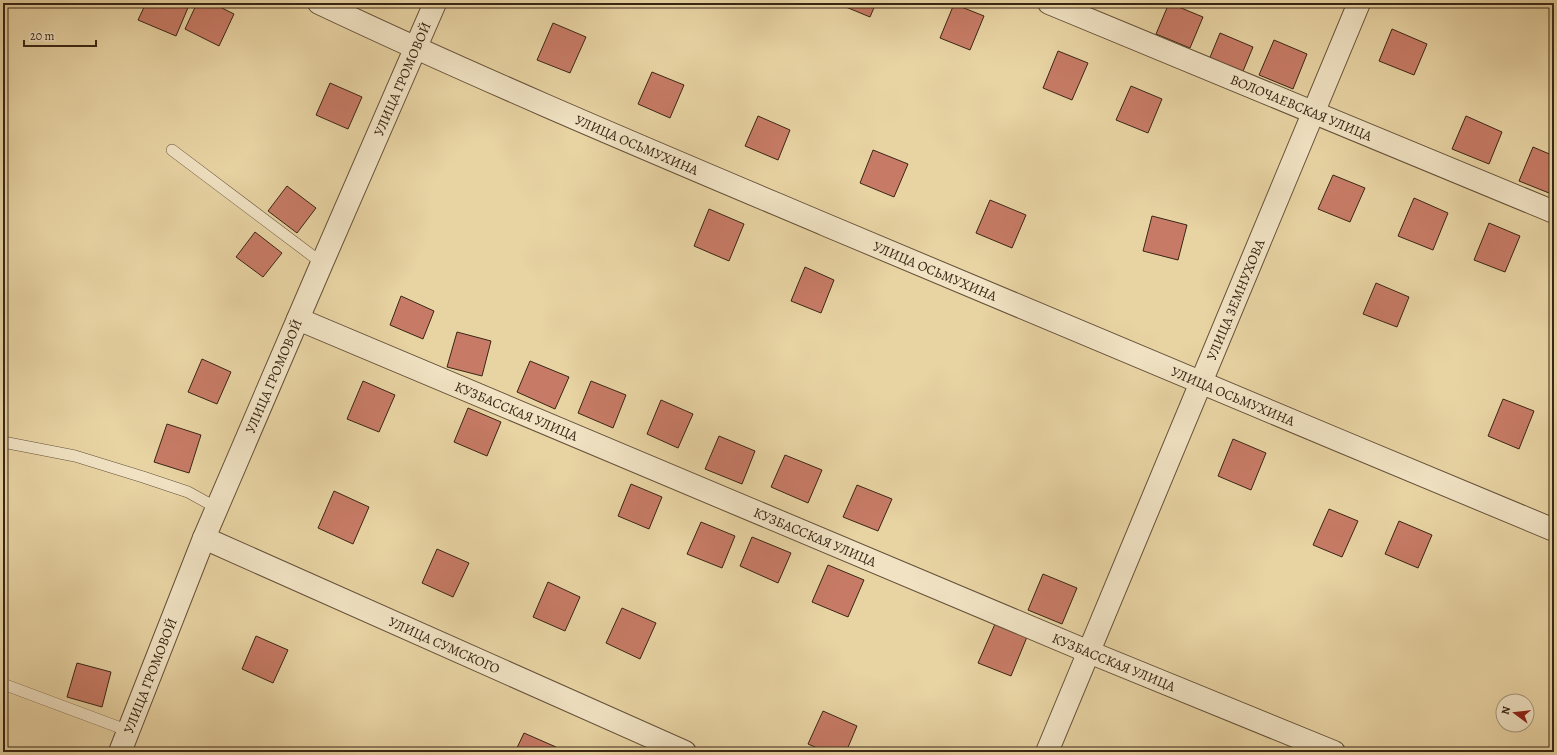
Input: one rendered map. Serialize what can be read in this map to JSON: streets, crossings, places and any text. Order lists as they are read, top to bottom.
{
  "streets": {
    "street": [
      "УЛИЦА ГРОМОВОЙ",
      "ВОЛОЧАЕВСКАЯ УЛИЦА",
      "УЛИЦА ОСЬМУХИНА",
      "УЛИЦА ЗЕМНУХОВА",
      "КУЗБАССКАЯ УЛИЦА",
      "УЛИЦА СУМСКОГО"
    ]
  },
  "crossings": [
    ["УЛИЦА ГРОМОВОЙ", "УЛИЦА ОСЬМУХИНА"],
    ["УЛИЦА ГРОМОВОЙ", "КУЗБАССКАЯ УЛИЦА"],
    ["УЛИЦА ГРОМОВОЙ", "УЛИЦА СУМСКОГО"],
    ["ВОЛОЧАЕВСКАЯ УЛИЦА", "УЛИЦА ЗЕМНУХОВА"],
    ["УЛИЦА ОСЬМУХИНА", "УЛИЦА ЗЕМНУХОВА"],
    ["УЛИЦА ЗЕМНУХОВА", "КУЗБАССКАЯ УЛИЦА"]
  ],
  "scale_bar": "20 m",
  "north": "left"
}
